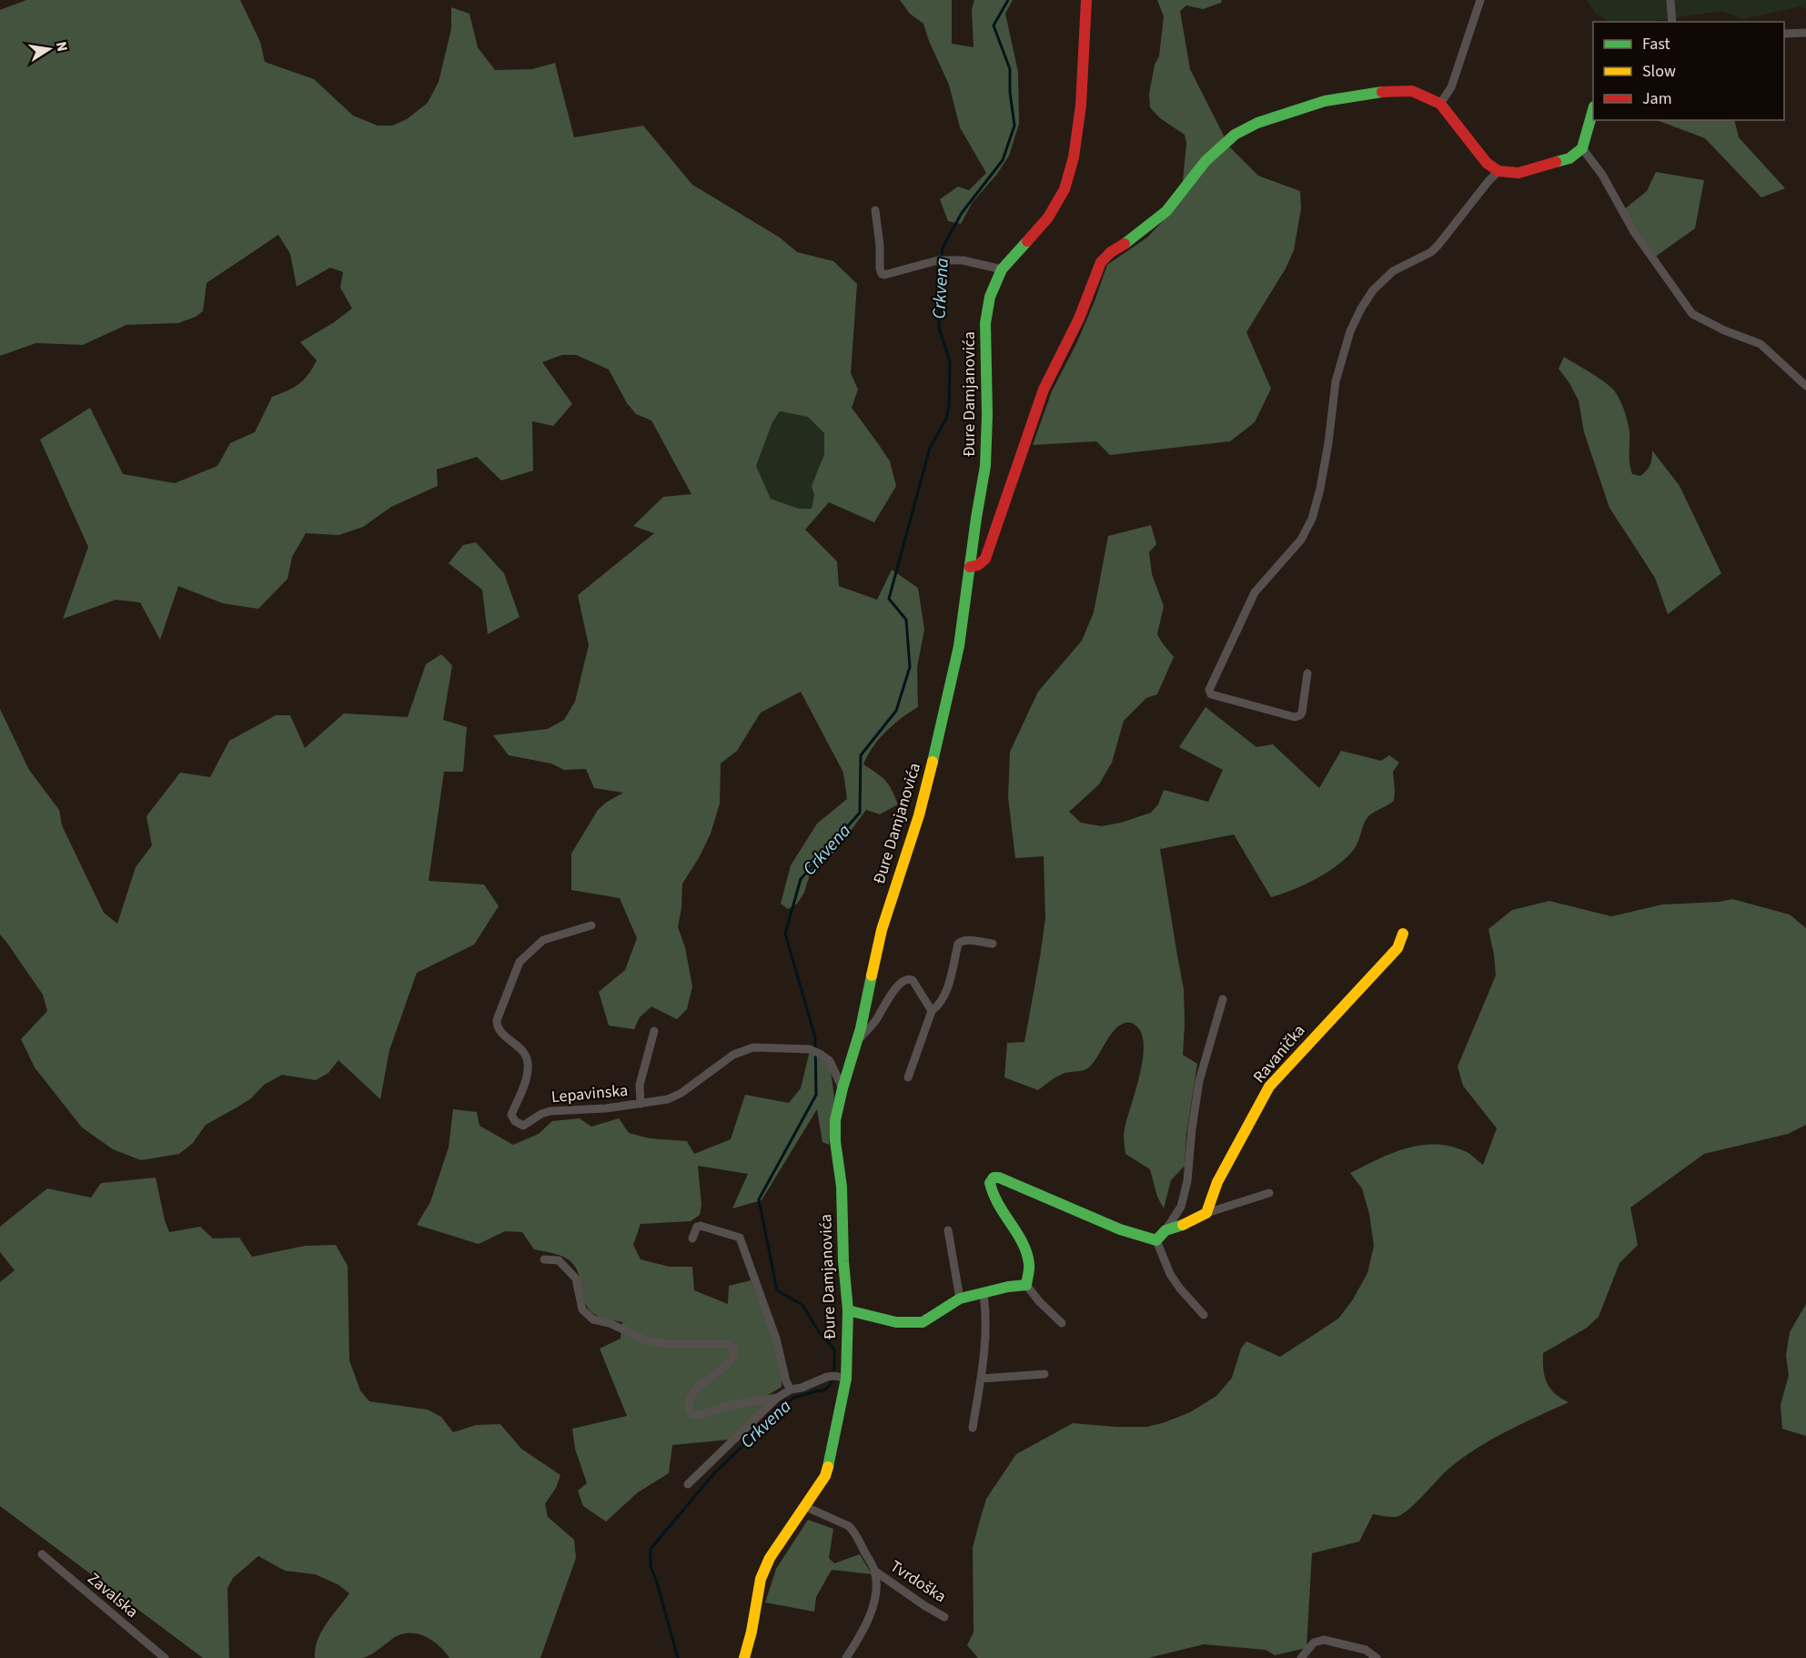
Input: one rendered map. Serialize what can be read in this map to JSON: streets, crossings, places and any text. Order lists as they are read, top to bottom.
{
  "streets": {
    "street": [
      "Đure Damjanovića",
      "Ravanička",
      "Lepavinska",
      "Tvrdoška",
      "Zavalska"
    ]
  },
  "crossings": [
    ["Đure Damjanovića", "Lepavinska"],
    ["Đure Damjanovića", "Tvrdoška"]
  ],
  "water": ["Crkvena"],
  "legend": ["Fast", "Slow", "Jam"],
  "north": "right"
}
